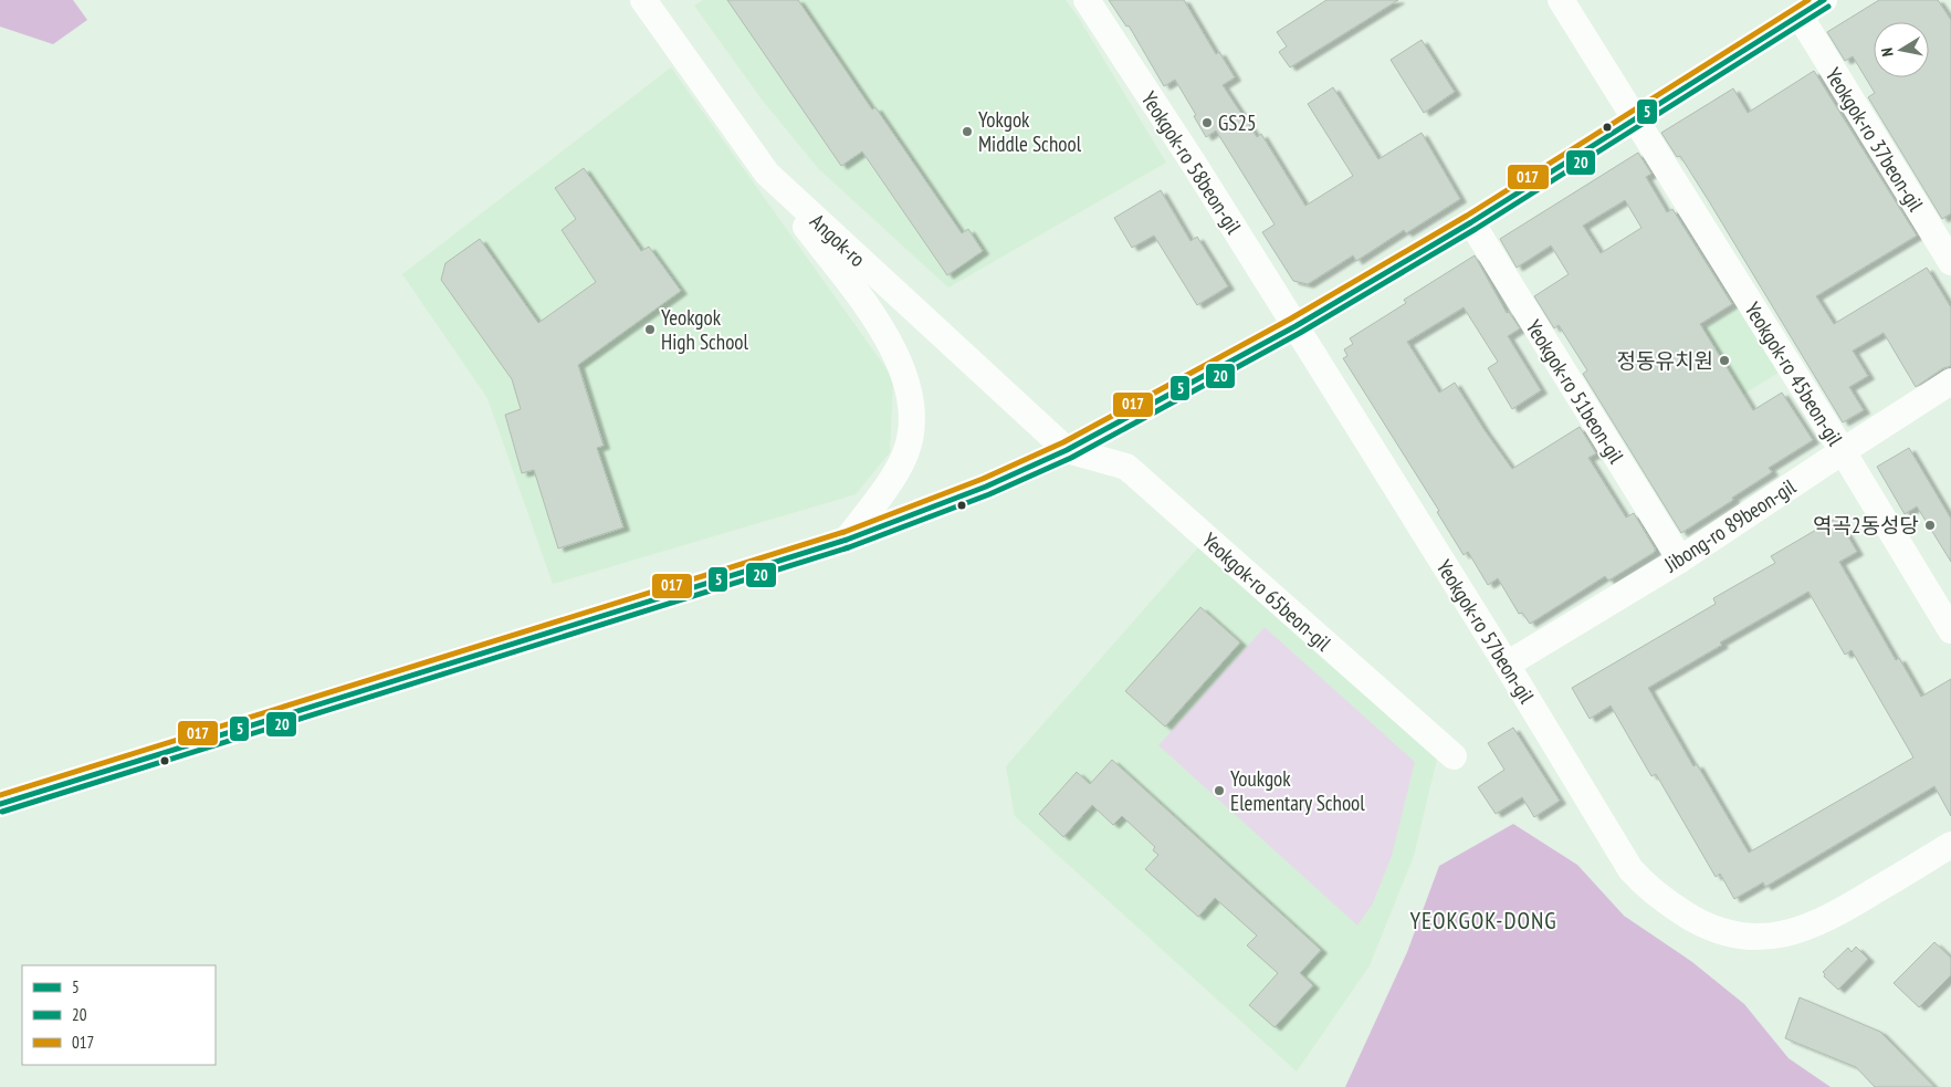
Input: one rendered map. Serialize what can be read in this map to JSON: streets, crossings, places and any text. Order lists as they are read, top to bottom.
{
  "streets": {
    "street": [
      "Yeokgok-ro 37beon-gil",
      "Yeokgok-ro 58beon-gil",
      "Angok-ro",
      "Yeokgok-ro 45beon-gil",
      "Yeokgok-ro 51beon-gil",
      "Jibong-ro 89beon-gil",
      "Yeokgok-ro 65beon-gil",
      "Yeokgok-ro 57beon-gil"
    ]
  },
  "crossings": [
    ["Yeokgok-ro 58beon-gil", "Yeokgok-ro 57beon-gil"],
    ["Angok-ro", "Yeokgok-ro 65beon-gil"],
    ["Yeokgok-ro 45beon-gil", "Jibong-ro 89beon-gil"],
    ["Yeokgok-ro 51beon-gil", "Jibong-ro 89beon-gil"],
    ["Jibong-ro 89beon-gil", "Yeokgok-ro 57beon-gil"]
  ],
  "districts": ["YEOKGOK-DONG"],
  "places": [
    "GS25",
    "Yokgok Middle School",
    "Yeokgok High School",
    "정동유치원",
    "역곡2동성당",
    "Youkgok Elementary School"
  ],
  "lines": ["transit line 5", "transit line 017", "transit line 20"],
  "legend": ["5", "20", "017"],
  "north": "left"
}
